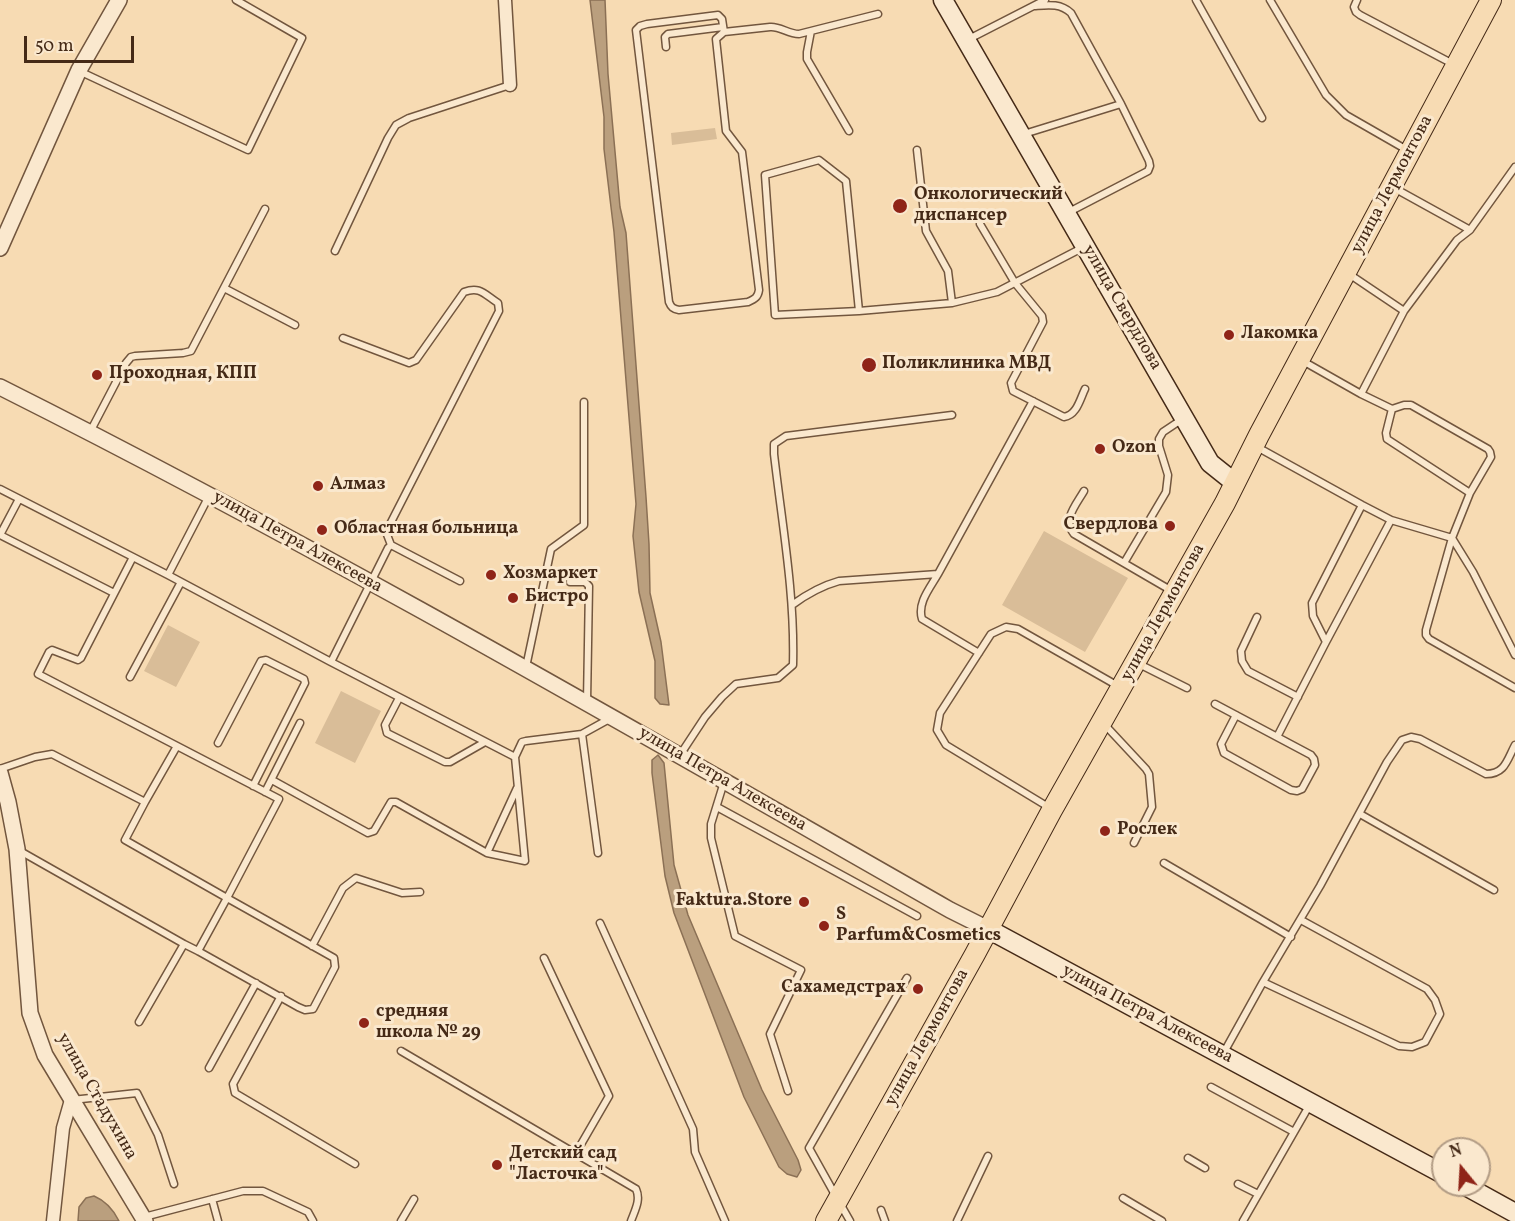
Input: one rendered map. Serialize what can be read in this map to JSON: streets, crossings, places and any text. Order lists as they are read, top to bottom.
{
  "streets": {
    "main road": ["улица Лермонтова", "улица Свердлова", "улица Петра Алексеева"],
    "street": ["улица Стадухина"]
  },
  "crossings": [
    ["улица Лермонтова", "улица Свердлова"],
    ["улица Лермонтова", "улица Петра Алексеева"]
  ],
  "places": [
    "Онкологический диспансер",
    "Лакомка",
    "Поликлиника МВД",
    "Проходная, КПП",
    "Ozon",
    "Алмаз",
    "Свердлова",
    "Областная больница",
    "Хозмаркет",
    "Бистро",
    "Рослек",
    "Faktura.Store",
    "S Parfum&Cosmetics",
    "Сахамедстрах",
    "средняя школа № 29",
    "Детский сад \"Ласточка\""
  ],
  "scale_bar": "50 m",
  "north": "top"
}
